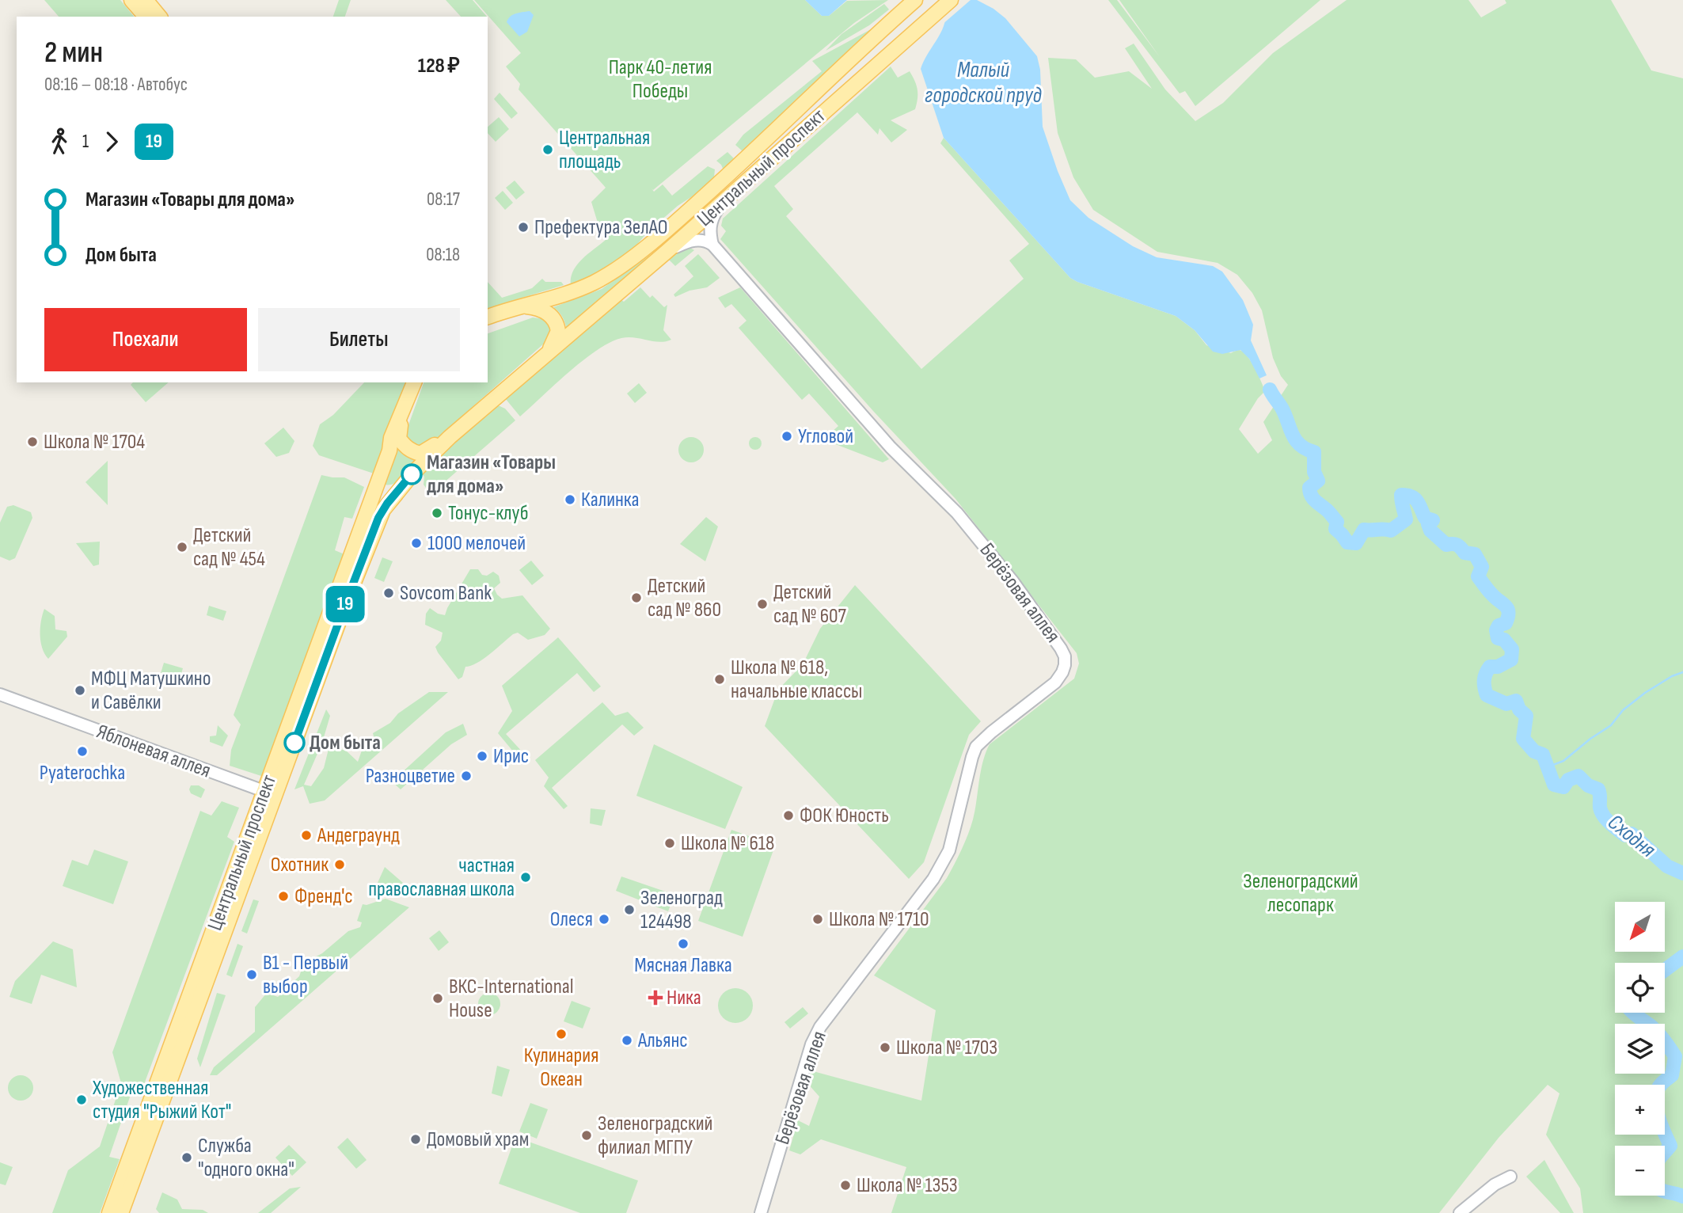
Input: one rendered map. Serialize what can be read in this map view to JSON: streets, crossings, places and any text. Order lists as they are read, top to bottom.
{
  "streets": {
    "main road": ["Центральный проспект"],
    "street": ["Берёзовая аллея", "Яблоневая аллея"]
  },
  "crossings": [
    ["Центральный проспект", "Яблоневая аллея"]
  ],
  "water": ["Малый городской пруд", "Сходня"],
  "parks": ["Парк 40-летия Победы", "Зеленоградский лесопарк"],
  "places": {
    "other": [
      "Центральная площадь",
      "Префектура ЗелАО",
      "Угловой",
      "Школа № 1704",
      "Магазин «Товары для дома»",
      "Калинка",
      "Тонус-клуб",
      "1000 мелочей",
      "Детский сад № 454",
      "Sovcom Bank",
      "Детский сад № 860",
      "Детский сад № 607",
      "Школа № 618, начальные классы",
      "МФЦ Матушкино и Савёлки",
      "Дом быта",
      "Pyaterochka",
      "Ирис",
      "Разноцветие",
      "ФОК Юность",
      "Андеграунд",
      "Школа № 618",
      "Охотник",
      "частная православная школа",
      "Френд'с",
      "Зеленоград 124498",
      "Олеся",
      "Школа № 1710",
      "Мясная Лавка",
      "В1 - Первый выбор",
      "ВКС-International House",
      "Кулинария Океан",
      "Альянс",
      "Школа № 1703",
      "Художественная студия \"Рыжий Кот\"",
      "Зеленоградский филиал МГПУ",
      "Домовый храм",
      "Служба \"одного окна\"",
      "Школа № 1353"
    ],
    "health": ["Ника"]
  },
  "lines": ["bus line 19"],
  "north": "bottom left",
  "page": {
    "on_map": "19",
    "heading": ["2 мин", "08:16 – 08:18 · Автобус", "128 ₽"],
    "legs": ["1", "19"],
    "list": [
      {
        "name": "Магазин «Товары для дома»",
        "value": "08:17"
      },
      {
        "name": "Дом быта",
        "value": "08:18"
      }
    ],
    "buttons": ["Поехали", "Билеты"],
    "map_buttons": ["+", "−"]
  }
}
